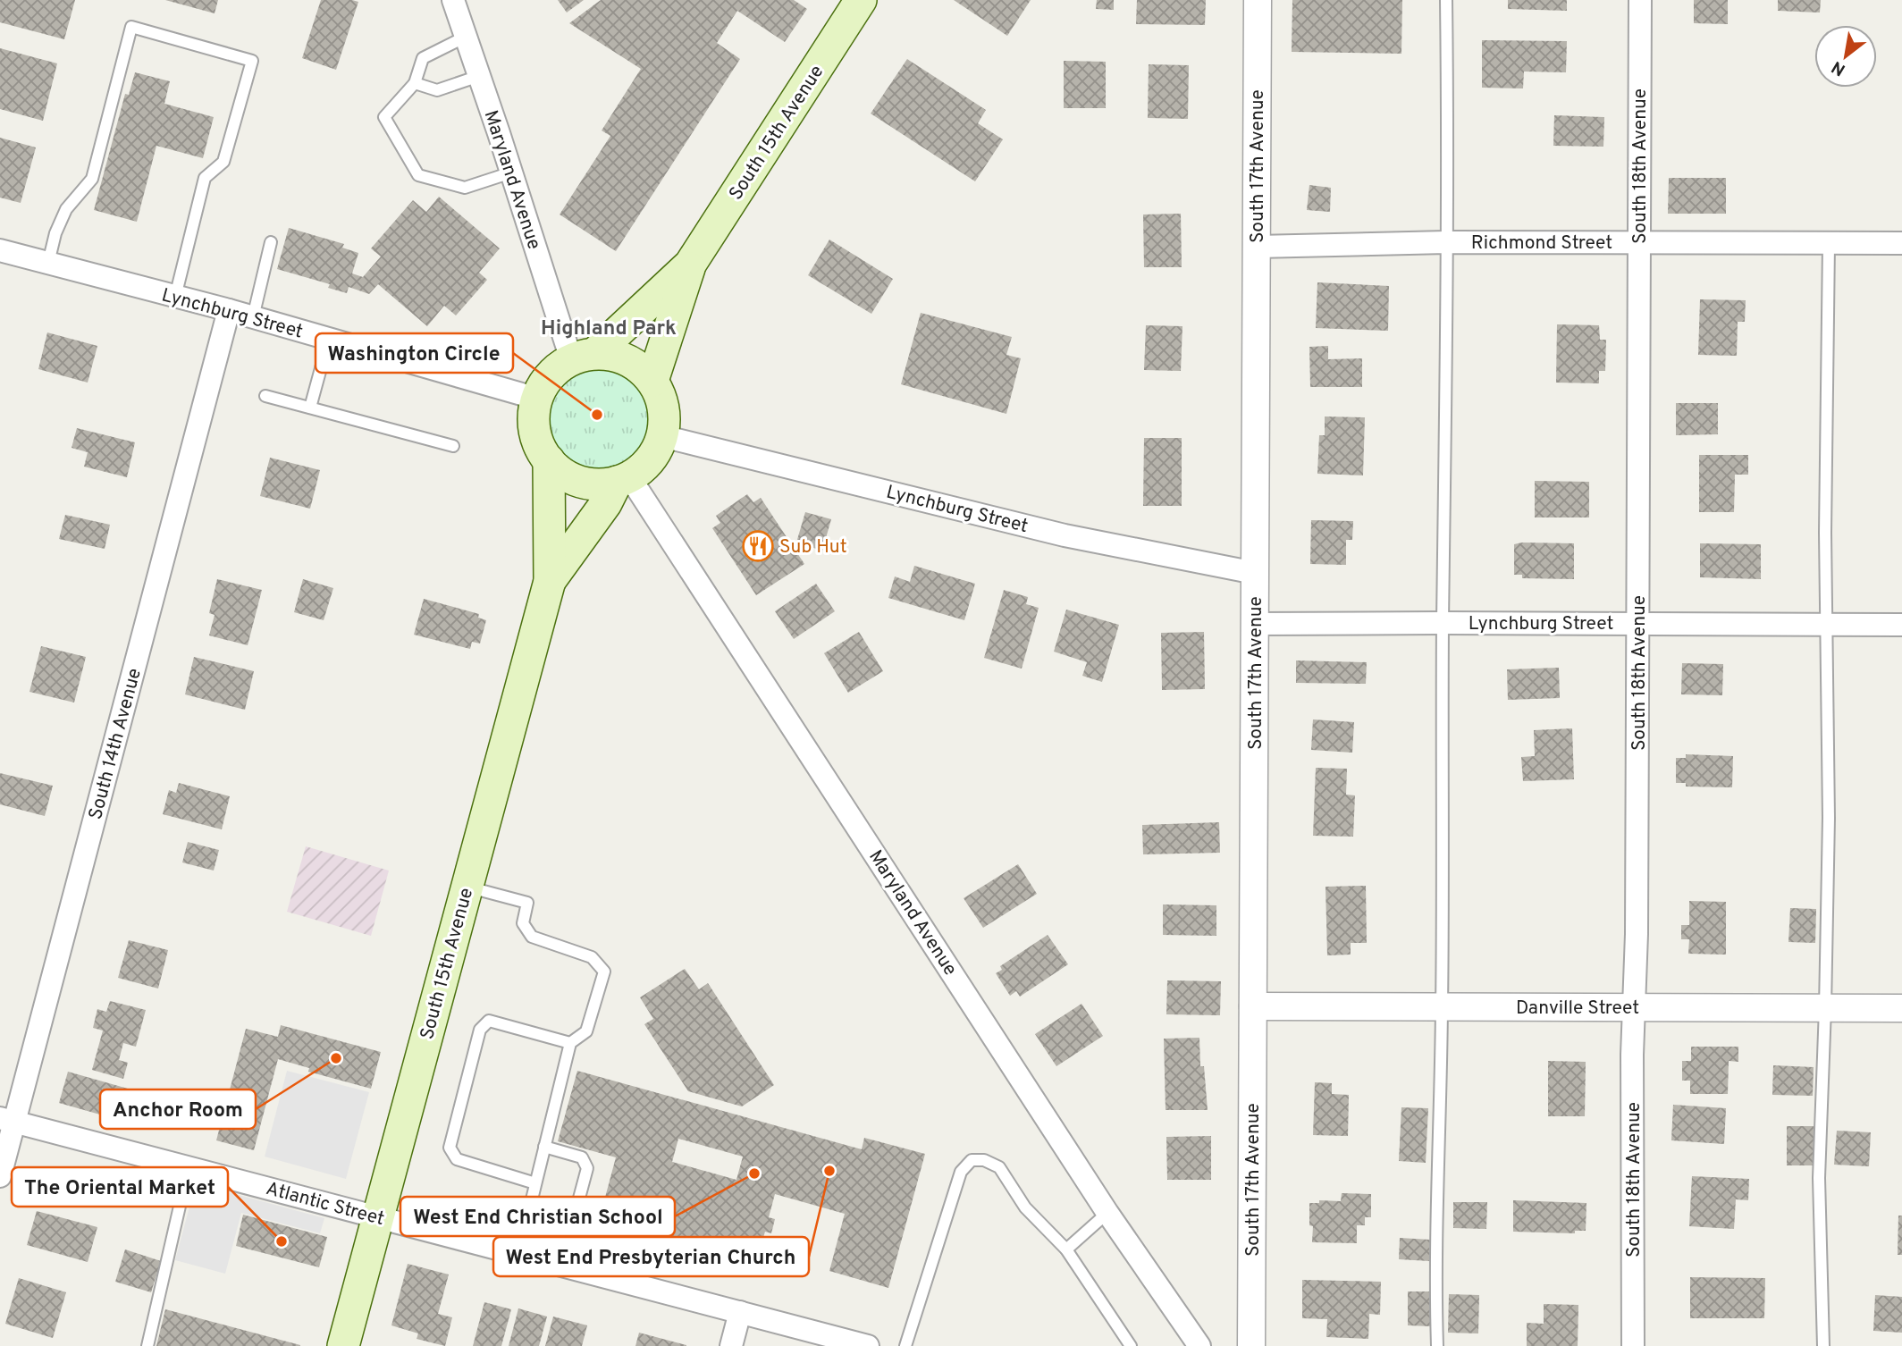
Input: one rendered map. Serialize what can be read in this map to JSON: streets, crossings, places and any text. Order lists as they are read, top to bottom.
{
  "streets": {
    "main road": ["South 15th Avenue"],
    "street": [
      "South 17th Avenue",
      "South 18th Avenue",
      "Maryland Avenue",
      "Richmond Street",
      "Lynchburg Street",
      "South 14th Avenue",
      "Danville Street",
      "Atlantic Street"
    ]
  },
  "crossings": [
    ["South 15th Avenue", "Maryland Avenue"],
    ["South 15th Avenue", "Lynchburg Street"],
    ["South 15th Avenue", "Atlantic Street"],
    ["South 17th Avenue", "Richmond Street"],
    ["South 17th Avenue", "Lynchburg Street"],
    ["South 17th Avenue", "Danville Street"],
    ["South 18th Avenue", "Richmond Street"],
    ["South 18th Avenue", "Lynchburg Street"],
    ["South 18th Avenue", "Danville Street"],
    ["Maryland Avenue", "Lynchburg Street"],
    ["Lynchburg Street", "South 14th Avenue"],
    ["South 14th Avenue", "Atlantic Street"]
  ],
  "districts": ["Highland Park"],
  "places": {
    "other": [
      "Washington Circle",
      "Anchor Room",
      "West End Presbyterian Church",
      "West End Christian School",
      "The Oriental Market"
    ],
    "restaurant": ["Sub Hut"]
  },
  "north": "bottom left"
}
